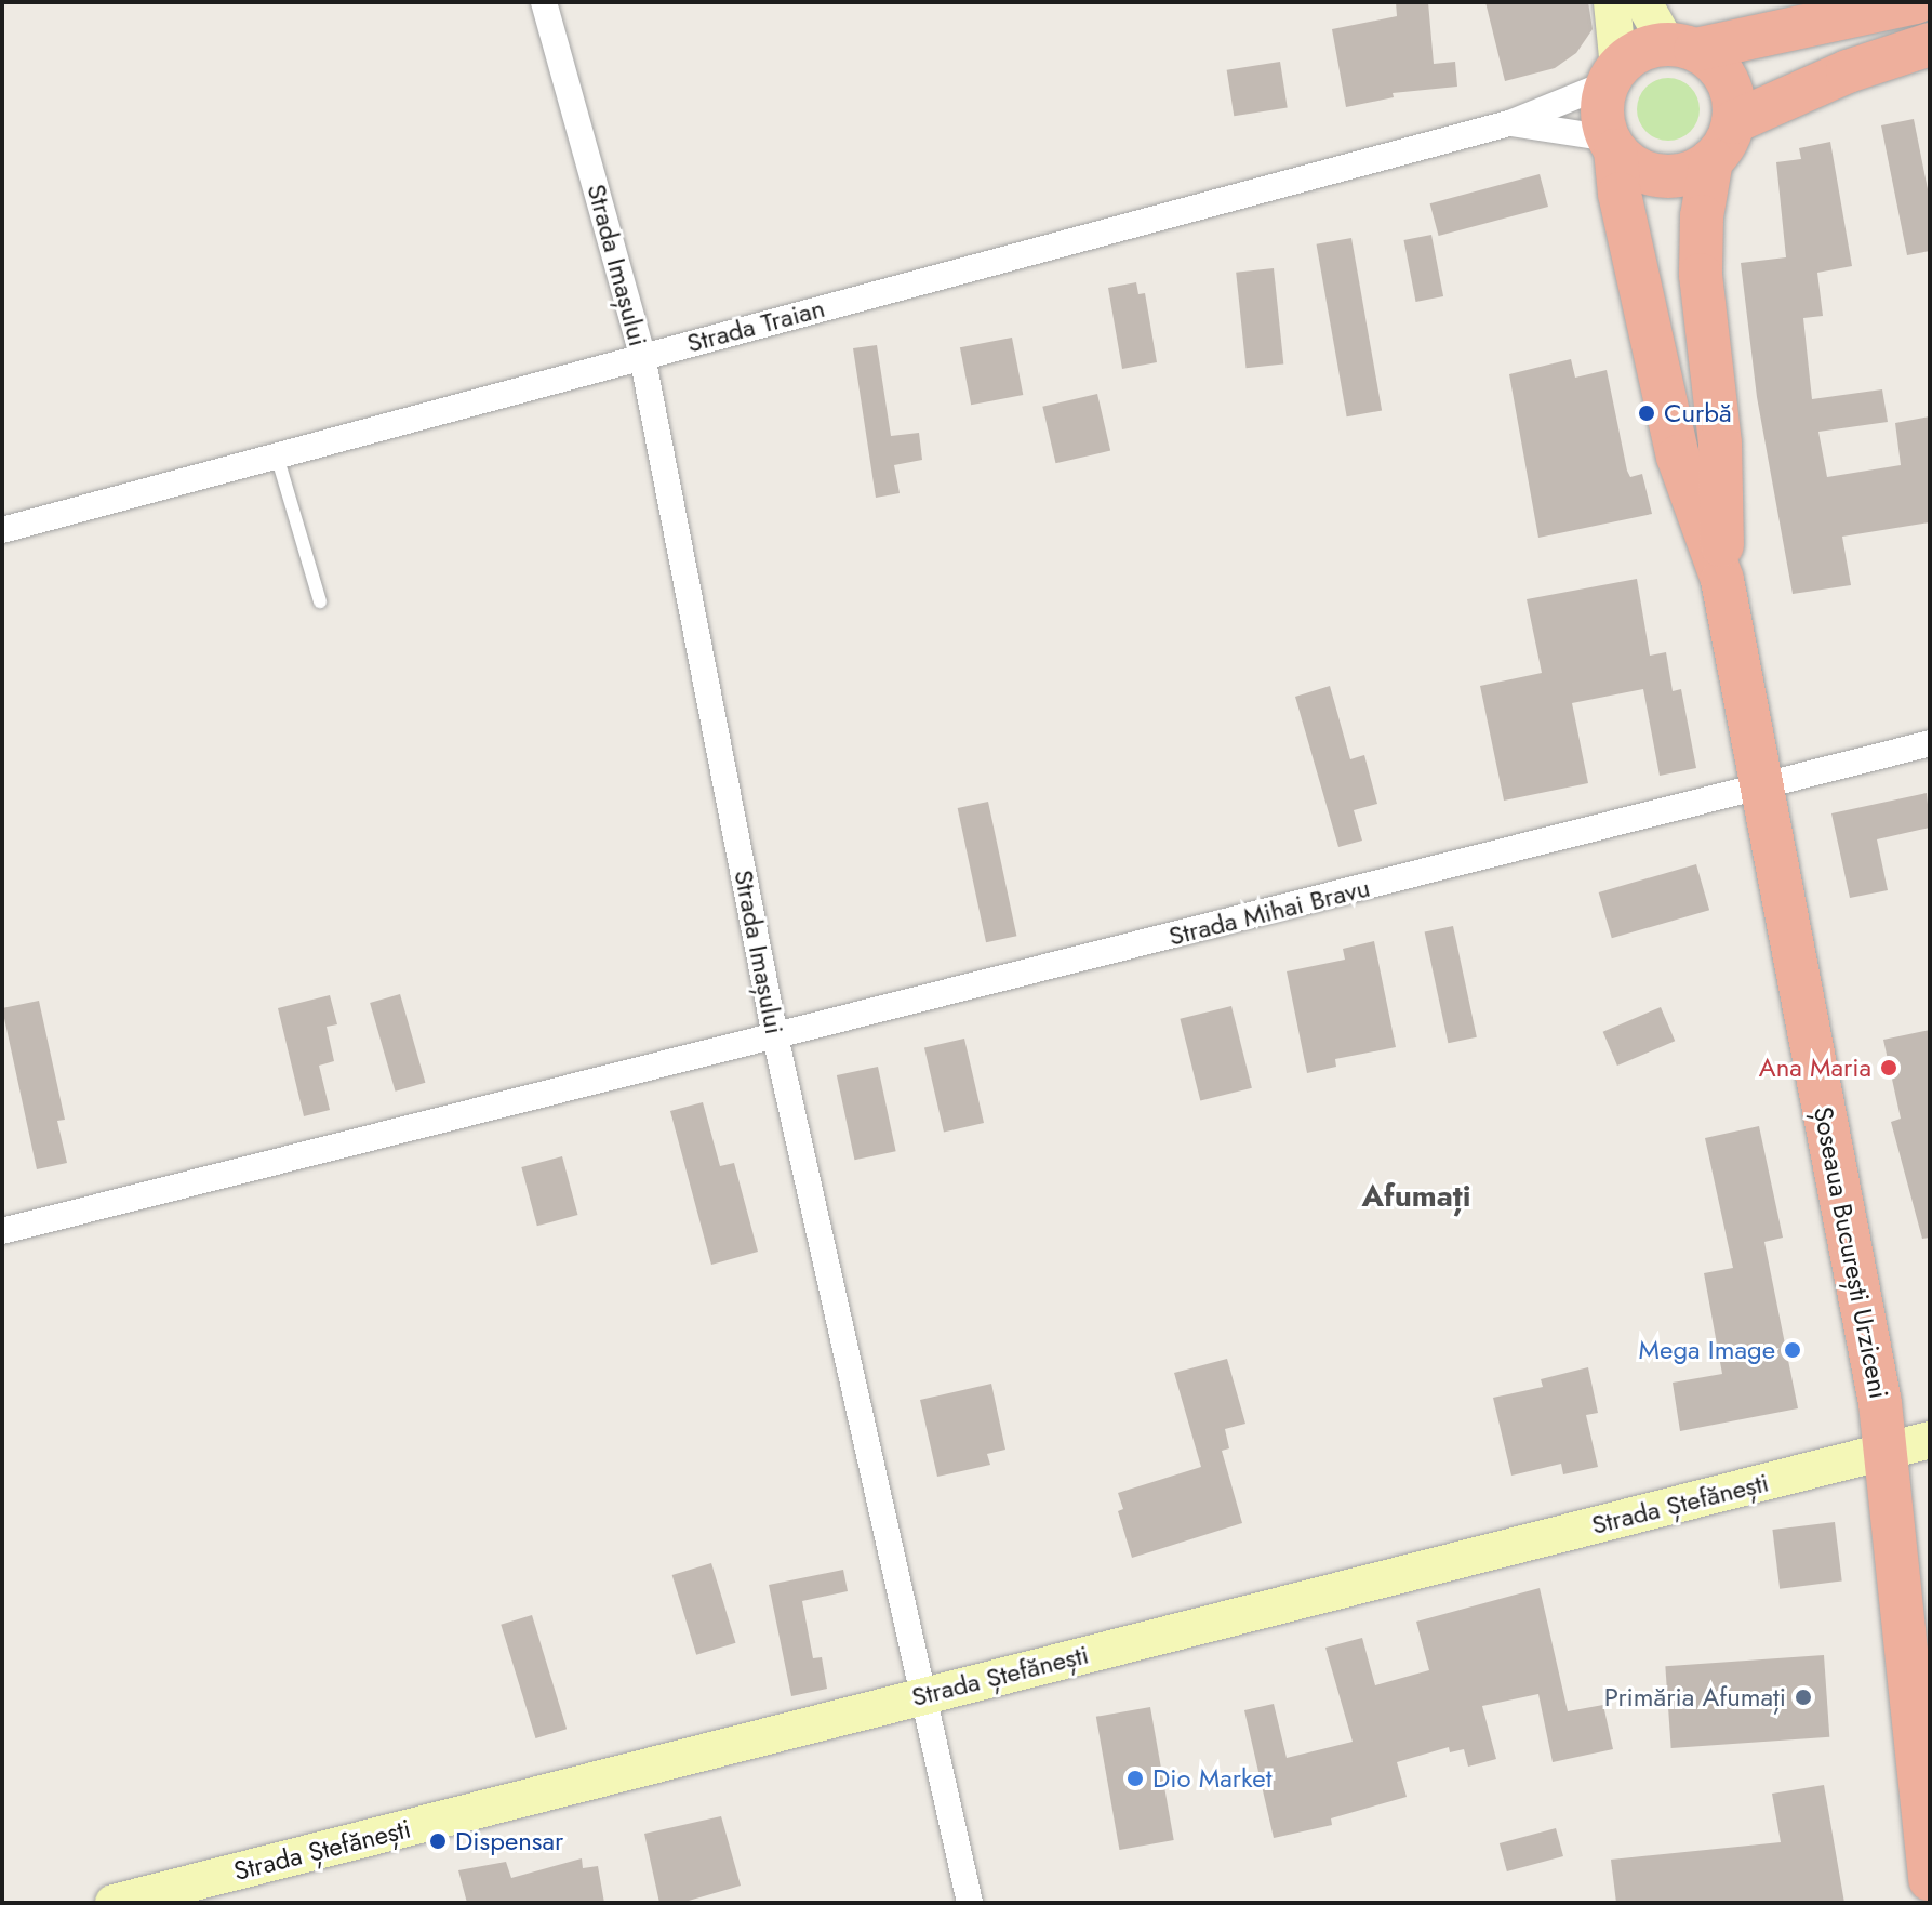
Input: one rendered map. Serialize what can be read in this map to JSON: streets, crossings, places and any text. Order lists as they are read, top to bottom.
{
  "streets": {
    "highway": ["Șoseaua București Urziceni"],
    "main road": ["Strada Ștefănești"],
    "street": ["Strada Imașului", "Strada Traian", "Strada Mihai Bravu"]
  },
  "crossings": [
    ["Strada Imașului", "Strada Traian"],
    ["Strada Imașului", "Strada Mihai Bravu"],
    ["Strada Imașului", "Strada Ștefănești"],
    ["Strada Traian", "Șoseaua București Urziceni"],
    ["Strada Mihai Bravu", "Șoseaua București Urziceni"],
    ["Șoseaua București Urziceni", "Strada Ștefănești"]
  ],
  "districts": ["Afumați"],
  "places": [
    "Curbă",
    "Ana Maria",
    "Mega Image",
    "Primăria Afumați",
    "Dio Market",
    "Dispensar"
  ]
}
